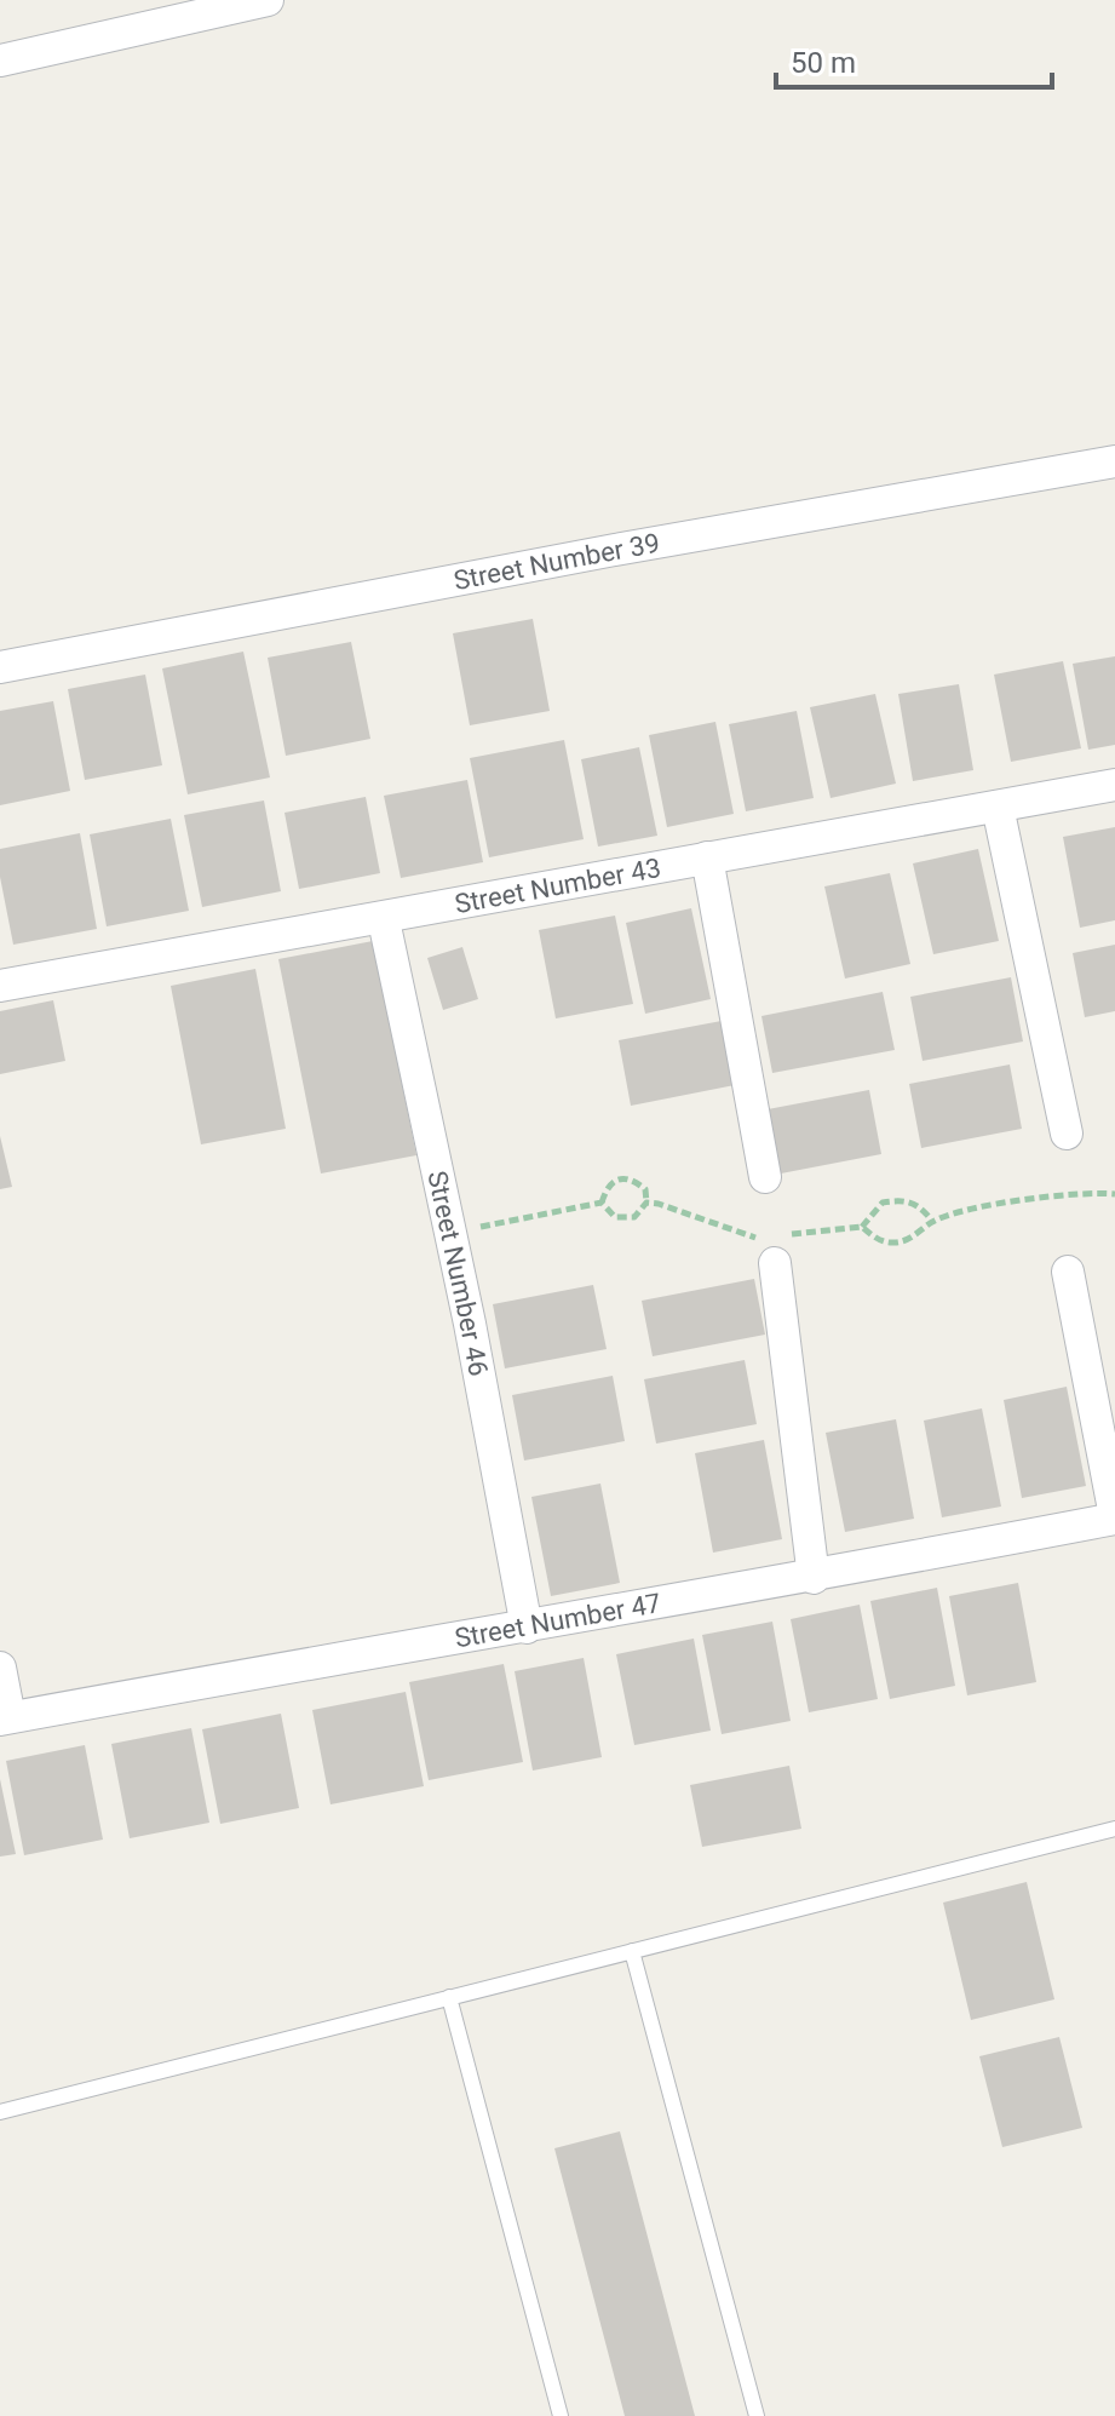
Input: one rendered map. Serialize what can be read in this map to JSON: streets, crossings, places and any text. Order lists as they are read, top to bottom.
{
  "streets": {
    "street": [
      "Street Number 39",
      "Street Number 43",
      "Street Number 46",
      "Street Number 47"
    ]
  },
  "crossings": [
    ["Street Number 43", "Street Number 46"],
    ["Street Number 46", "Street Number 47"]
  ],
  "scale_bar": "50 m"
}
